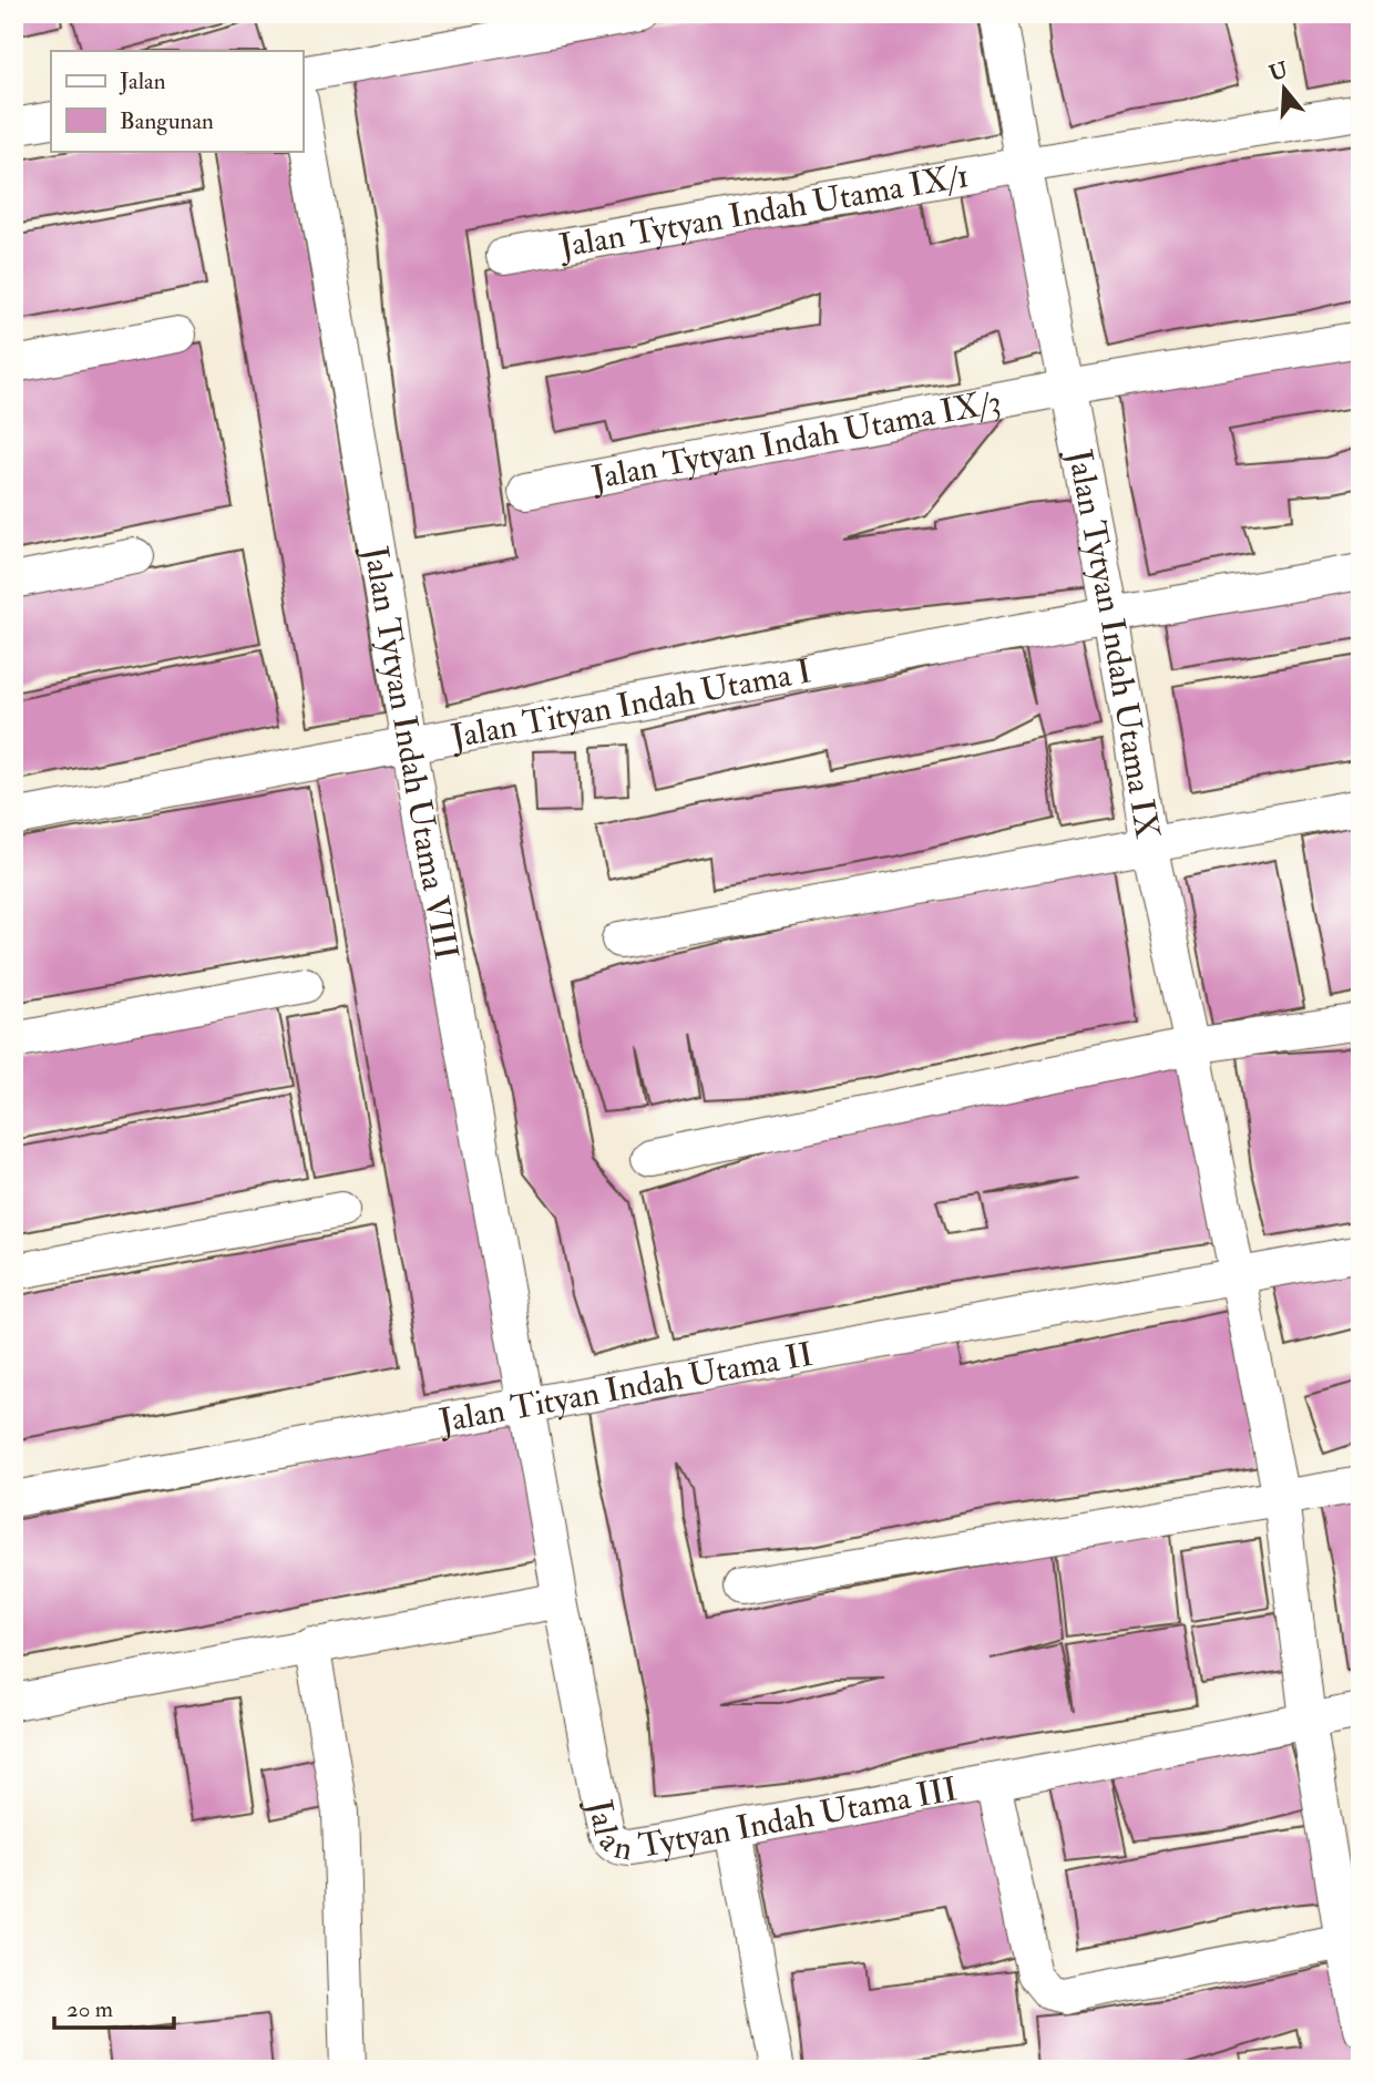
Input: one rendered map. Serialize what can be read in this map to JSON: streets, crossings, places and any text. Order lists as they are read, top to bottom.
{
  "streets": {
    "street": [
      "Jalan Tytyan Indah Utama IX/1",
      "Jalan Tytyan Indah Utama IX/3",
      "Jalan Tytyan Indah Utama IX",
      "Jalan Tityan Indah Utama I",
      "Jalan Tytyan Indah Utama VIII",
      "Jalan Tityan Indah Utama II",
      "Jalan Tytyan Indah Utama III"
    ]
  },
  "crossings": [
    ["Jalan Tytyan Indah Utama IX/1", "Jalan Tytyan Indah Utama IX"],
    ["Jalan Tytyan Indah Utama IX/3", "Jalan Tytyan Indah Utama IX"],
    ["Jalan Tytyan Indah Utama IX", "Jalan Tityan Indah Utama I"],
    ["Jalan Tytyan Indah Utama IX", "Jalan Tityan Indah Utama II"],
    ["Jalan Tytyan Indah Utama IX", "Jalan Tytyan Indah Utama III"],
    ["Jalan Tityan Indah Utama I", "Jalan Tytyan Indah Utama VIII"],
    ["Jalan Tytyan Indah Utama VIII", "Jalan Tityan Indah Utama II"],
    ["Jalan Tytyan Indah Utama VIII", "Jalan Tytyan Indah Utama III"],
    ["Jalan Tityan Indah Utama II", "Jalan Tytyan Indah Utama III"]
  ],
  "legend": ["Jalan", "Bangunan"],
  "scale_bar": "20 m",
  "north": "top"
}
